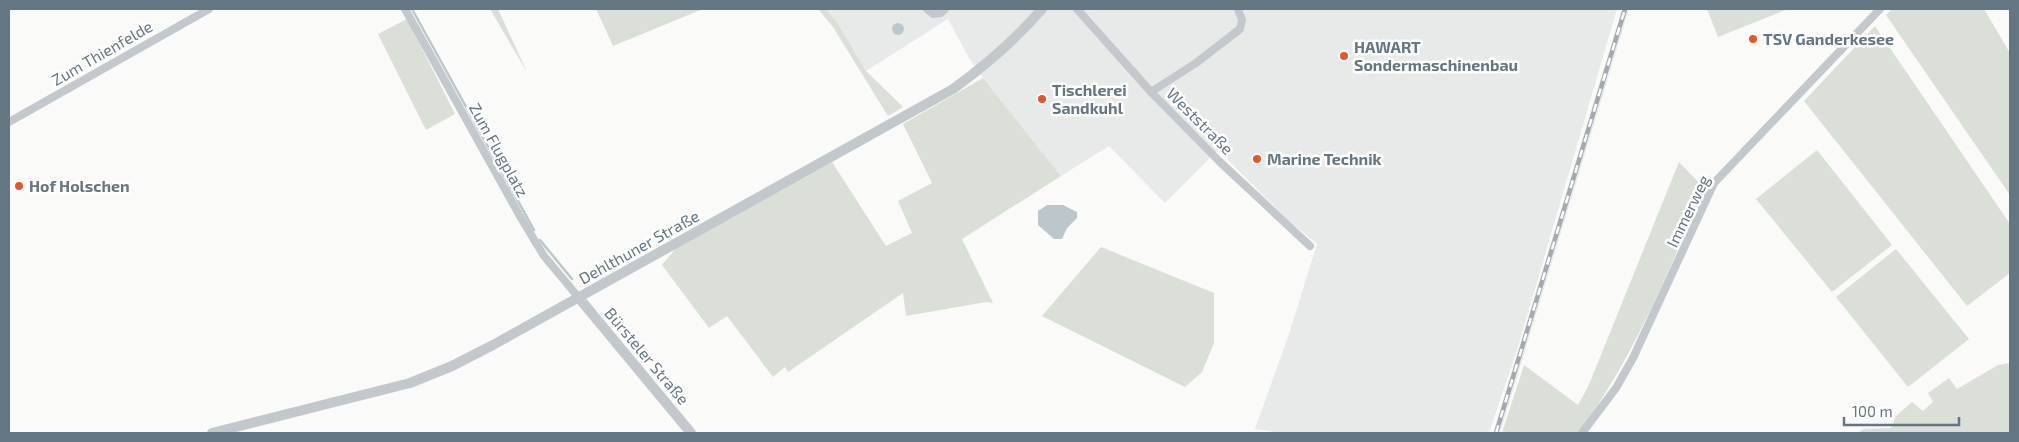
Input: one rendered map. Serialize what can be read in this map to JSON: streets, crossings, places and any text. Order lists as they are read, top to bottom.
{
  "streets": {
    "street": [
      "Zum Thienfelde",
      "Weststraße",
      "Zum Flugplatz",
      "Immerweg",
      "Dehlthuner Straße",
      "Bürsteler Straße"
    ]
  },
  "crossings": [
    ["Zum Flugplatz", "Dehlthuner Straße"],
    ["Zum Flugplatz", "Bürsteler Straße"],
    ["Dehlthuner Straße", "Bürsteler Straße"]
  ],
  "places": [
    "TSV Ganderkesee",
    "HAWART Sondermaschinenbau",
    "Tischlerei Sandkuhl",
    "Marine Technik",
    "Hof Holschen"
  ],
  "scale_bar": "100 m"
}
